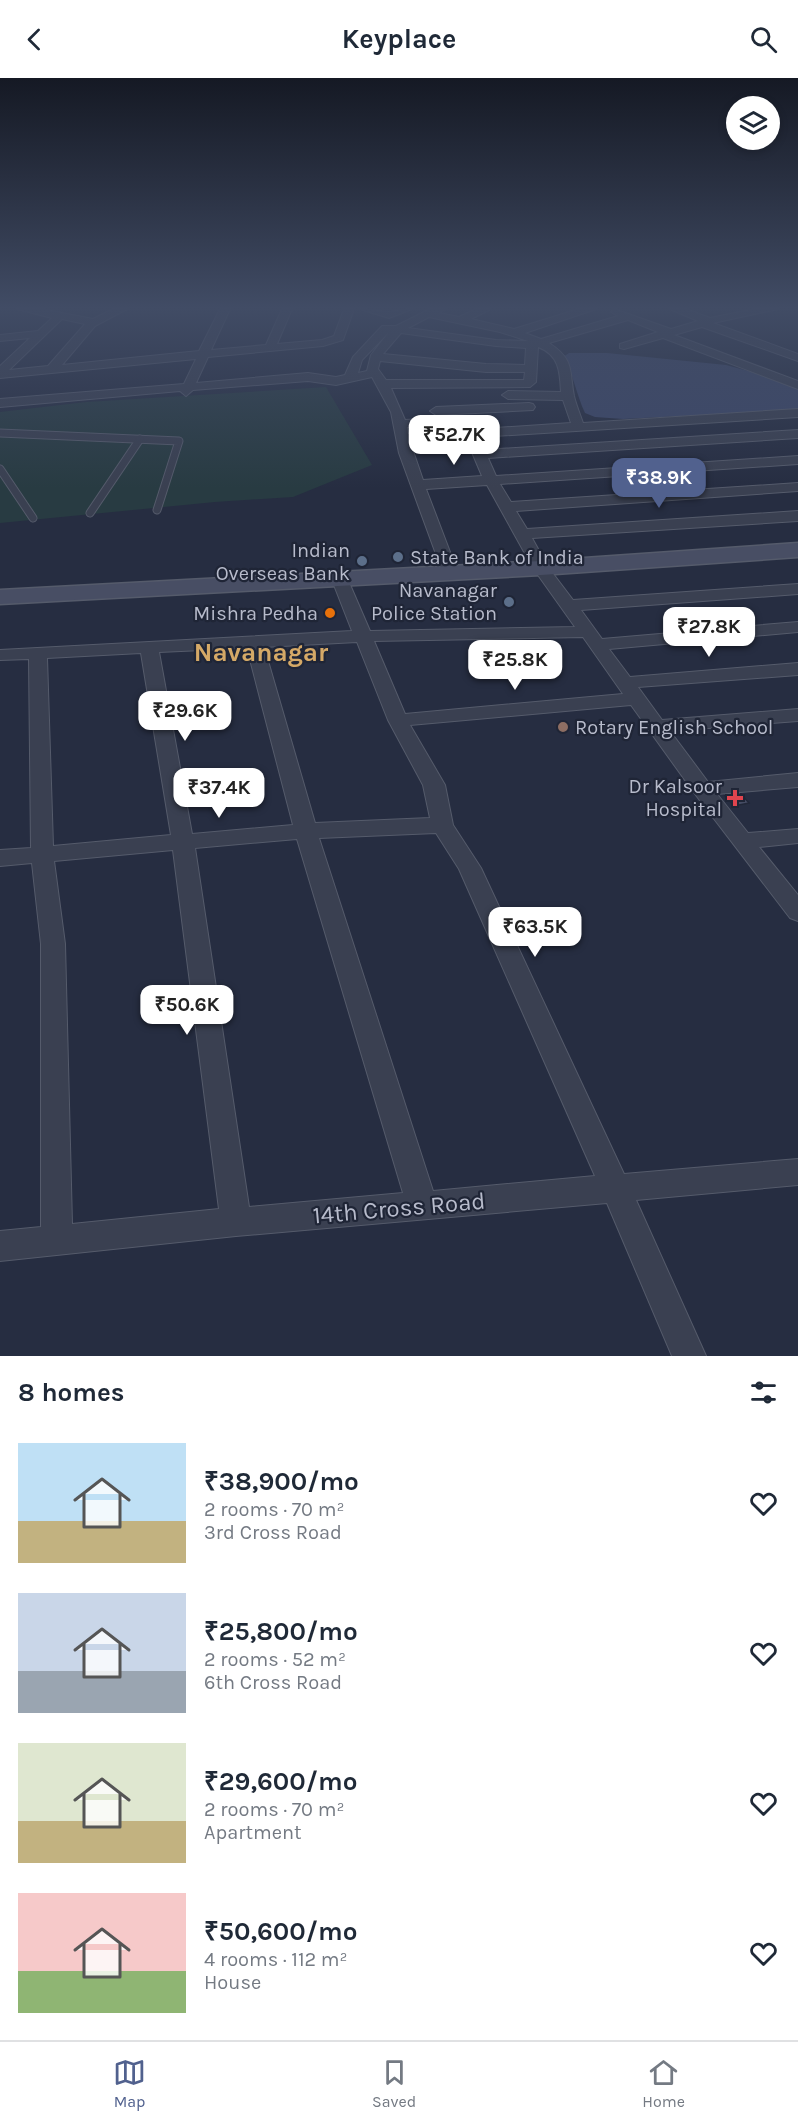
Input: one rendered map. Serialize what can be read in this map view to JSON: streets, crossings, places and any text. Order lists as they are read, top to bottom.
{
  "streets": {
    "street": ["14th Cross Road"]
  },
  "districts": ["Navanagar"],
  "places": {
    "other": [
      "State Bank of India",
      "Indian Overseas Bank",
      "Navanagar Police Station",
      "Mishra Pedha",
      "Rotary English School"
    ],
    "health": ["Dr Kalsoor Hospital"]
  },
  "page": {
    "header": "Keyplace",
    "price": [
      "₹52.7K",
      "₹38.9K",
      "₹27.8K",
      "₹25.8K",
      "₹29.6K",
      "₹37.4K",
      "₹63.5K",
      "₹50.6K"
    ],
    "heading": "8 homes",
    "list": [
      {
        "name": "₹38,900/mo",
        "note": "2 rooms · 70 m² · 3rd Cross Road"
      },
      {
        "name": "₹25,800/mo",
        "note": "2 rooms · 52 m² · 6th Cross Road"
      },
      {
        "name": "₹29,600/mo",
        "note": "2 rooms · 70 m² · Apartment"
      },
      {
        "name": "₹50,600/mo",
        "note": "4 rooms · 112 m² · House"
      }
    ],
    "tabs": ["Map", "Saved", "Home"]
  }
}
